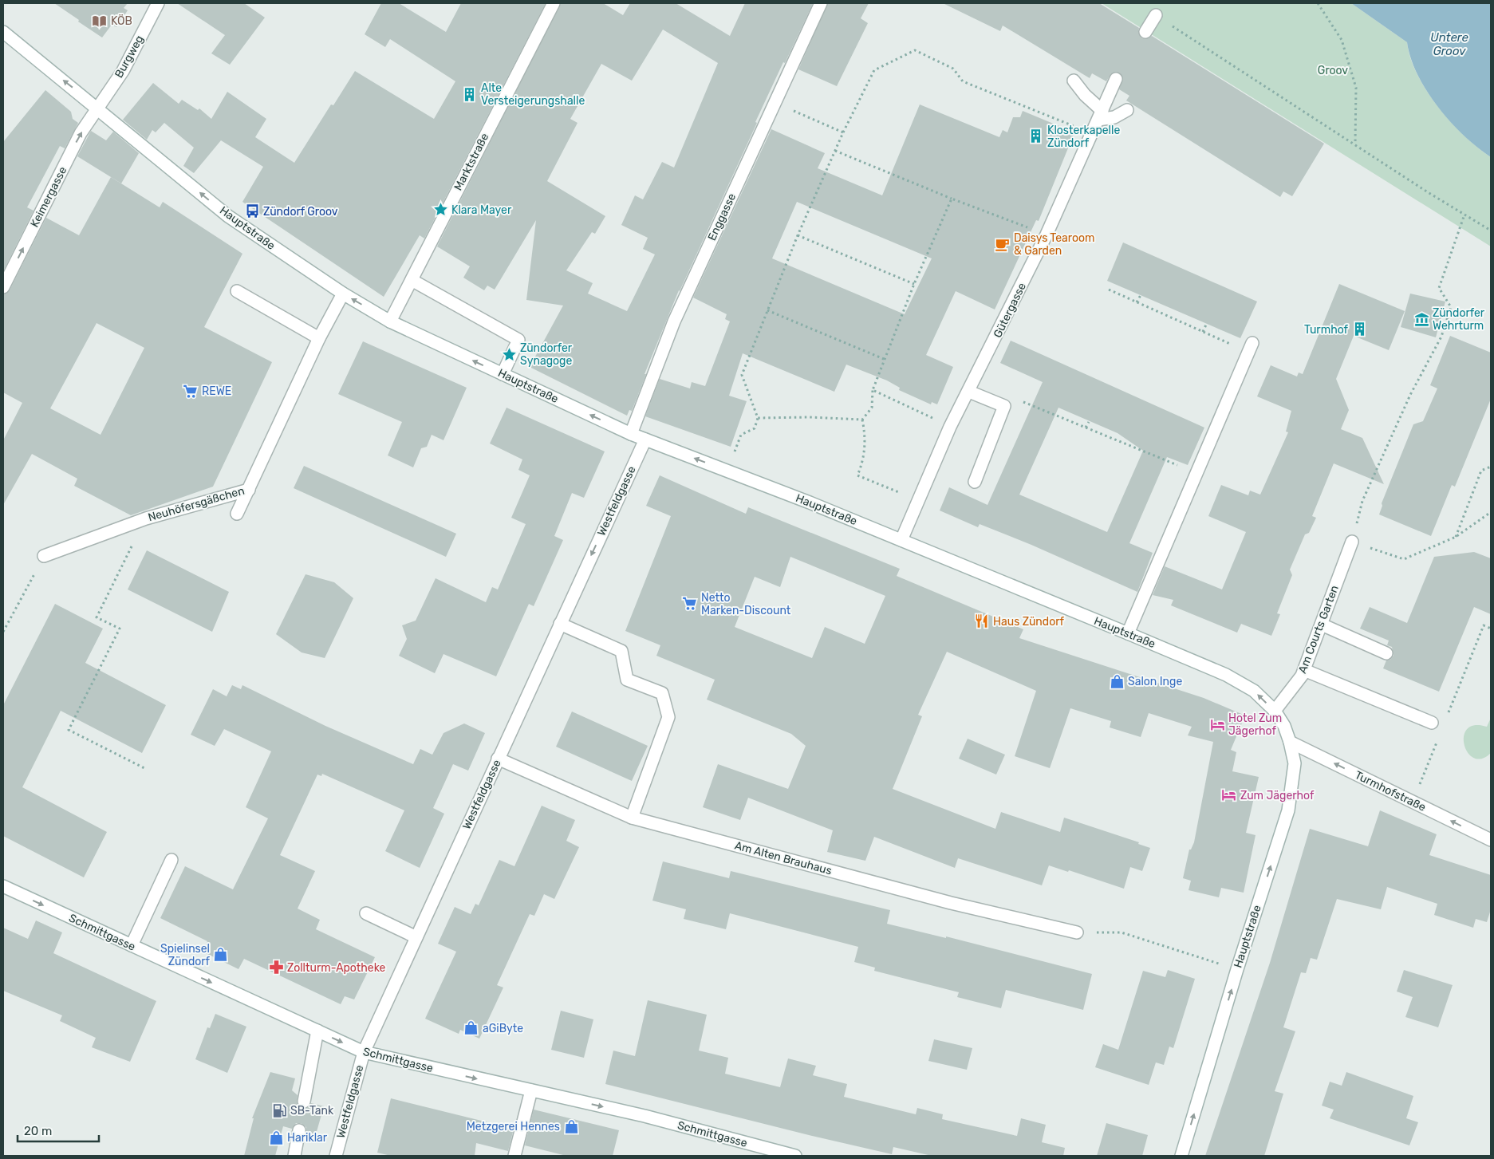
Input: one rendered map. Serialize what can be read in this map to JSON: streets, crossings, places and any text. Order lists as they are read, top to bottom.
{
  "streets": {
    "street": [
      "Burgweg",
      "Marktstraße",
      "Keimergasse",
      "Enggasse",
      "Hauptstraße",
      "Gütergasse",
      "Westfeldgasse",
      "Neuhöfersgäßchen",
      "Am Courts Garten",
      "Turmhofstraße",
      "Am Alten Brauhaus",
      "Schmittgasse"
    ]
  },
  "crossings": [
    ["Burgweg", "Keimergasse"],
    ["Burgweg", "Hauptstraße"],
    ["Marktstraße", "Hauptstraße"],
    ["Keimergasse", "Hauptstraße"],
    ["Enggasse", "Hauptstraße"],
    ["Hauptstraße", "Gütergasse"],
    ["Hauptstraße", "Westfeldgasse"],
    ["Hauptstraße", "Neuhöfersgäßchen"],
    ["Hauptstraße", "Am Courts Garten"],
    ["Hauptstraße", "Turmhofstraße"],
    ["Westfeldgasse", "Am Alten Brauhaus"],
    ["Westfeldgasse", "Schmittgasse"]
  ],
  "one_way": ["Keimergasse", "Hauptstraße", "Schmittgasse"],
  "water": ["Untere Groov"],
  "parks": ["Groov"],
  "places": {
    "library": ["KÖB"],
    "building": ["Alte Versteigerungshalle", "Klosterkapelle Zündorf", "Turmhof"],
    "place": ["Klara Mayer", "Zündorfer Synagoge"],
    "bus stop": ["Zündorf Groov"],
    "cafe": ["Daisys Tearoom & Garden"],
    "museum": ["Zündorfer Wehrturm"],
    "supermarket": ["REWE", "Netto Marken-Discount"],
    "restaurant": ["Haus Zündorf"],
    "shop": [
      "Salon Inge",
      "Spielinsel Zündorf",
      "aGiByte",
      "Metzgerei Hennes",
      "Hariklar"
    ],
    "hotel": ["Hotel Zum Jägerhof", "Zum Jägerhof"],
    "pharmacy": ["Zollturm-Apotheke"],
    "fuel station": ["SB-Tank"]
  },
  "scale_bar": "20 m"
}
